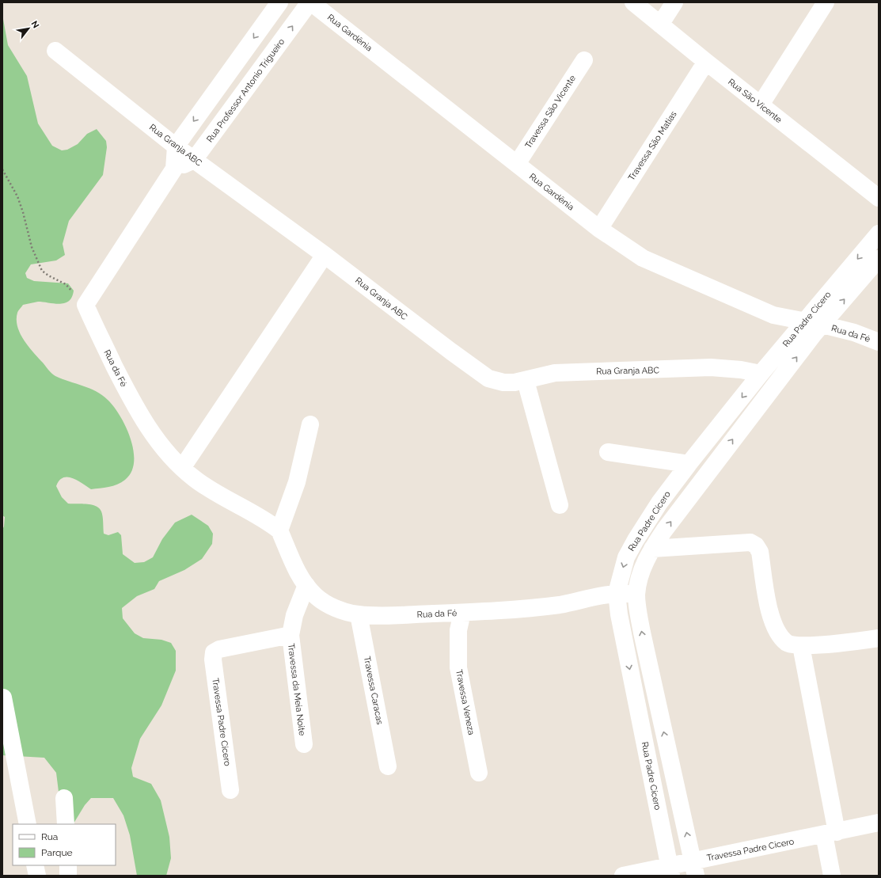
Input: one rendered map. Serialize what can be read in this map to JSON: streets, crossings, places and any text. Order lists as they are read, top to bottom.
{
  "streets": {
    "street": [
      "Rua Gardênia",
      "Rua Professor Antonio Trigueiro",
      "Rua São Vicente",
      "Travessa São Vicente",
      "Rua Granja ABC",
      "Travessa São Matias",
      "Rua Padre Cícero",
      "Rua da Fé",
      "Travessa da Meia Noite",
      "Travessa Caracas",
      "Travessa Veneza",
      "Travessa Padre Cicero"
    ]
  },
  "crossings": [
    ["Rua Gardênia", "Rua Professor Antonio Trigueiro"],
    ["Rua Gardênia", "Travessa São Vicente"],
    ["Rua Gardênia", "Travessa São Matias"],
    ["Rua Gardênia", "Rua Padre Cícero"],
    ["Rua Gardênia", "Rua da Fé"],
    ["Rua Professor Antonio Trigueiro", "Rua Granja ABC"],
    ["Rua São Vicente", "Travessa São Matias"],
    ["Rua Granja ABC", "Rua Padre Cícero"],
    ["Rua Padre Cícero", "Rua da Fé"],
    ["Rua Padre Cícero", "Travessa Padre Cicero"],
    ["Rua da Fé", "Travessa da Meia Noite"],
    ["Rua da Fé", "Travessa Caracas"],
    ["Rua da Fé", "Travessa Veneza"],
    ["Travessa da Meia Noite", "Travessa Padre Cicero"]
  ],
  "legend": ["Rua", "Parque"],
  "north": "top right"
}
